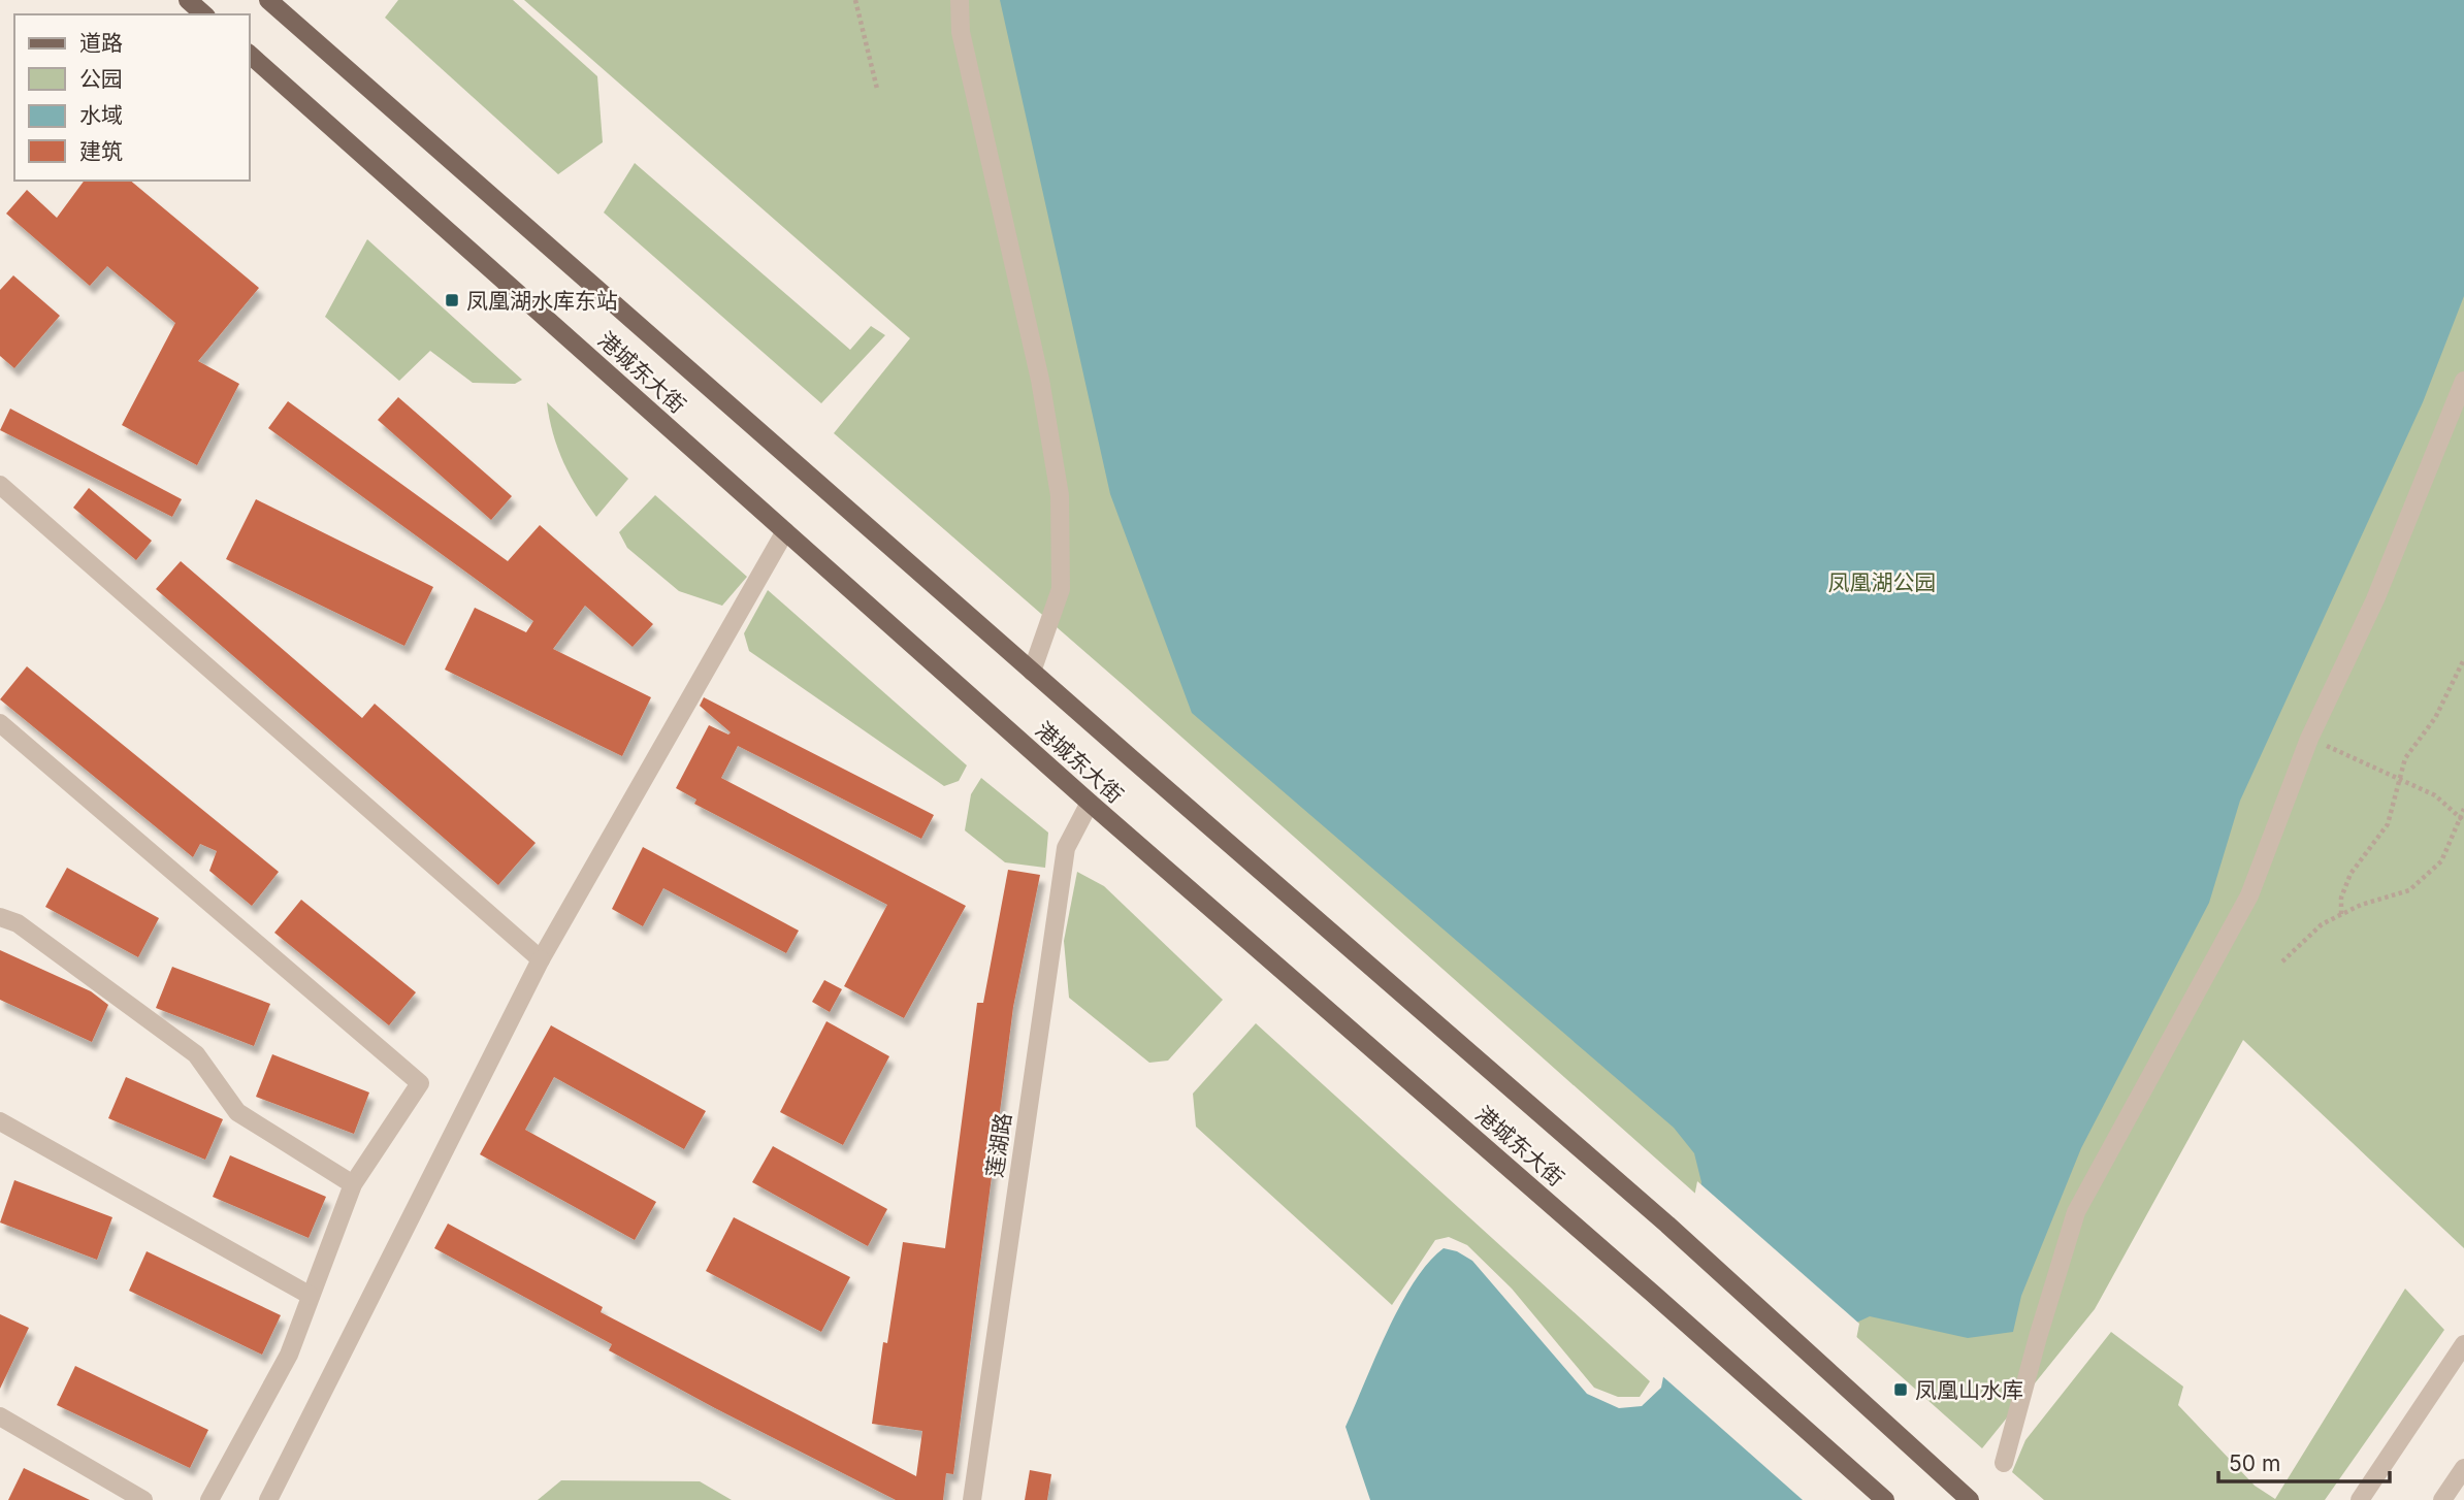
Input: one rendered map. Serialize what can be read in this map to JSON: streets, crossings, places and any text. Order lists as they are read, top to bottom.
{
  "streets": {
    "main road": ["港城东大街"],
    "street": ["莲湖路"]
  },
  "crossings": [
    ["港城东大街", "莲湖路"]
  ],
  "parks": ["凤凰湖公园"],
  "places": {
    "transit": ["凤凰湖水库东站", "凤凰山水库"]
  },
  "legend": [
    "道路",
    "公园",
    "水域",
    "建筑"
  ],
  "scale_bar": "50 m"
}
